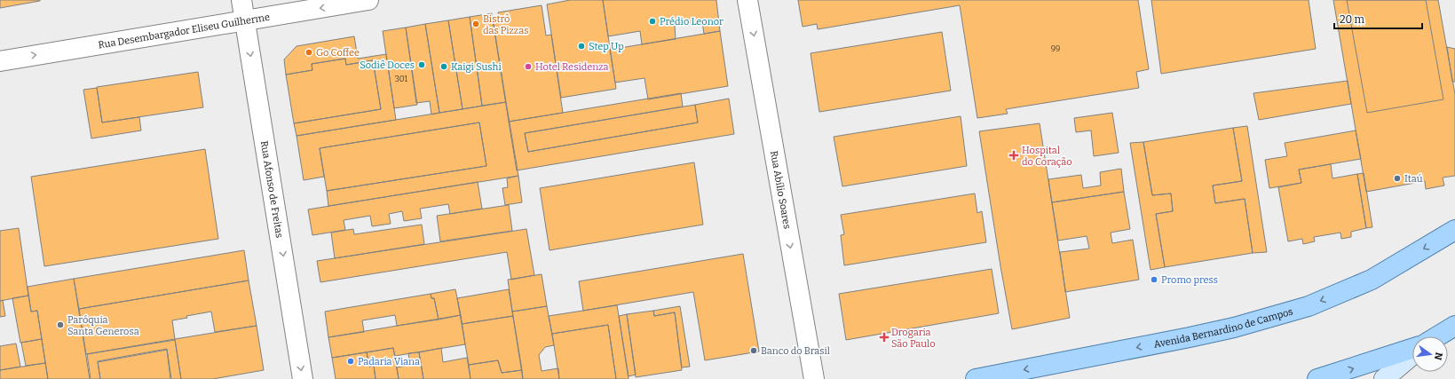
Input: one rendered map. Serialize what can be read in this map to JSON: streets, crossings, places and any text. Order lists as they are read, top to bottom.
{
  "streets": {
    "main road": ["Avenida Bernardino de Campos"],
    "street": ["Rua Desembargador Eliseu Guilherme", "Rua Afonso de Freitas", "Rua Abílio Soares"]
  },
  "crossings": [
    ["Rua Desembargador Eliseu Guilherme", "Rua Afonso de Freitas"]
  ],
  "one_way": ["Rua Afonso de Freitas", "Rua Abílio Soares"],
  "places": {
    "other": [
      "Prédio Leonor",
      "Bistrô das Pizzas",
      "Step Up",
      "Go Coffee",
      "Sodiê Doces",
      "Kaigi Sushi",
      "Hotel Residenza",
      "Itaú",
      "Promo press",
      "Paróquia Santa Generosa",
      "Banco do Brasil",
      "Padaria Viana"
    ],
    "health": ["Hospital do Coração", "Drogaria São Paulo"]
  },
  "house_numbers": ["99", "301"],
  "scale_bar": "20 m",
  "north": "right"
}
